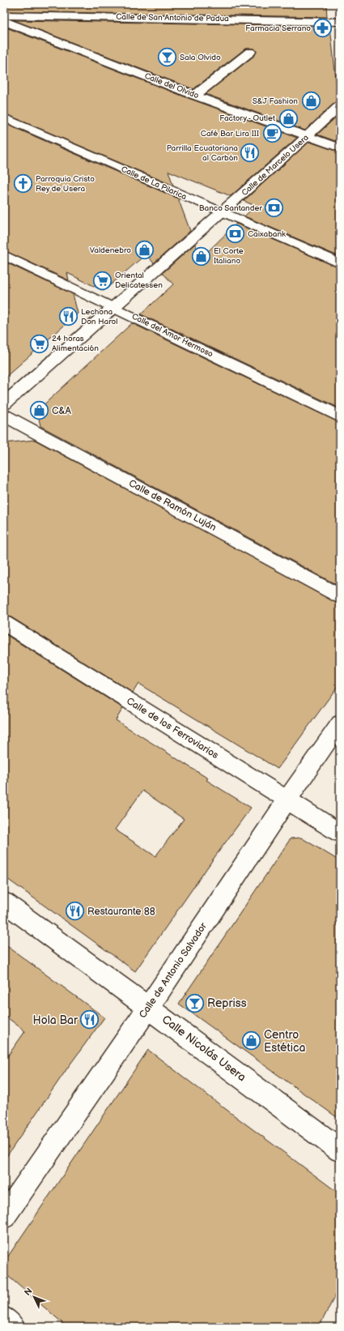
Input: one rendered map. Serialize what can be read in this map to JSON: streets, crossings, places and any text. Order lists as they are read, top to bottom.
{
  "streets": {
    "street": [
      "Calle de San Antonio de Padua",
      "Calle del Olvido",
      "Calle de Marcelo Usera",
      "Calle de La Pilarica",
      "Calle del Amor Hermoso",
      "Calle de Ramón Luján",
      "Calle de los Ferroviarios",
      "Calle de Antonio Salvador",
      "Calle Nicolás Usera"
    ]
  },
  "crossings": [
    ["Calle del Olvido", "Calle de Marcelo Usera"],
    ["Calle de Marcelo Usera", "Calle de La Pilarica"],
    ["Calle de Marcelo Usera", "Calle del Amor Hermoso"],
    ["Calle de los Ferroviarios", "Calle de Antonio Salvador"],
    ["Calle de Antonio Salvador", "Calle Nicolás Usera"]
  ],
  "places": {
    "pharmacy": ["Farmacia Serrano"],
    "bar": ["Sala Olvido", "Repriss"],
    "shop": [
      "S&J Fashion",
      "Factory - Outlet",
      "Valdenebro",
      "El Corte Italiano",
      "C&A",
      "Centro Estética"
    ],
    "cafe": ["Café Bar Lira III"],
    "restaurant": [
      "Parrilla Ecuatoriana al Carbón",
      "Lechona Don Harol",
      "Restaurante 88",
      "Hola Bar"
    ],
    "church": ["Parroquia Cristo Rey de Usera"],
    "bank": ["Banco Santander", "Caixabank"],
    "supermarket": ["Oriental Delicatessen", "24 horas Alimentación"]
  },
  "north": "top left"
}
